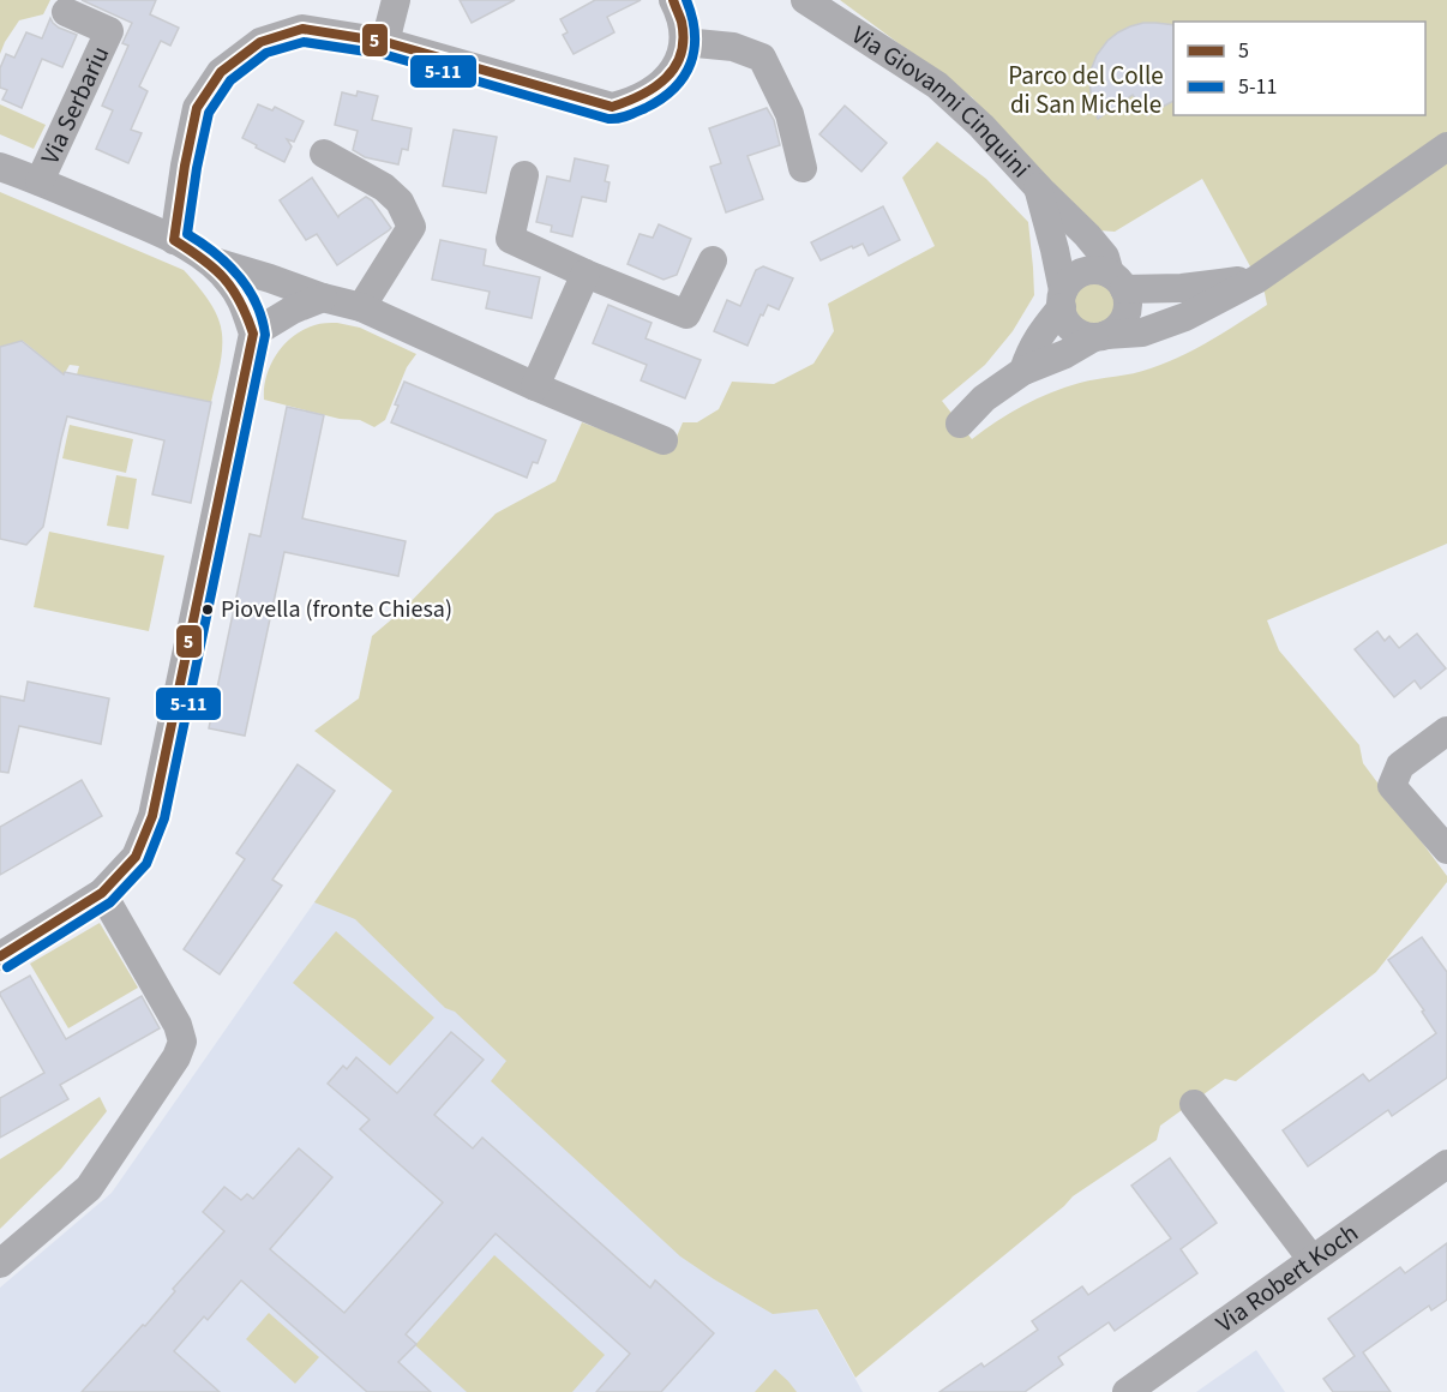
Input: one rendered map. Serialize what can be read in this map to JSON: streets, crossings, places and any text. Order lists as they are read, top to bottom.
{
  "streets": {
    "street": ["Via Serbariu", "Via Giovanni Cinquini", "Via Robert Koch"]
  },
  "parks": ["Parco del Colle di San Michele"],
  "places": ["Piovella (fronte Chiesa)"],
  "lines": ["transit line 5", "transit line 5-11"],
  "legend": ["5", "5-11"]
}
